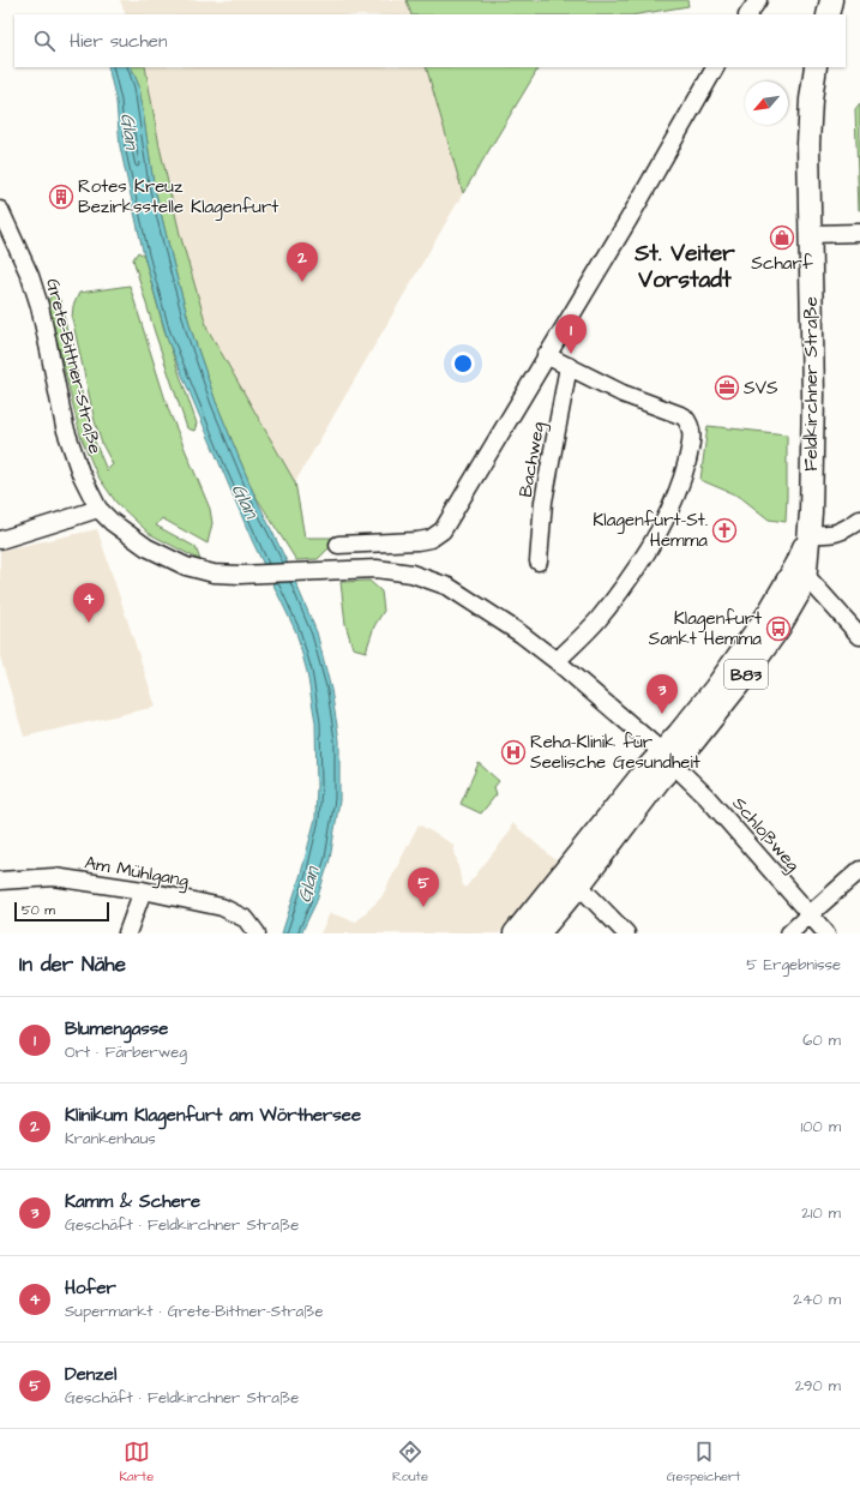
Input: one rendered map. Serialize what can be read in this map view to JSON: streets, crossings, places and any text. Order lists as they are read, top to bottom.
{
  "streets": {
    "main road": ["Feldkirchner Straße", "B83"],
    "street": [
      "Grete-Bittner-Straße",
      "Bachweg",
      "Schloßweg",
      "Am Mühlgang"
    ]
  },
  "crossings": [
    ["Grete-Bittner-Straße", "Feldkirchner Straße"],
    ["Grete-Bittner-Straße", "Schloßweg"],
    ["Feldkirchner Straße", "Schloßweg"]
  ],
  "districts": ["St. Veiter Vorstadt"],
  "water": ["Glan"],
  "places": {
    "building": ["Rotes Kreuz Bezirksstelle Klagenfurt"],
    "shop": ["Scharf"],
    "office": ["SVS"],
    "church": ["Klagenfurt-St. Hemma"],
    "bus stop": ["Klagenfurt Sankt Hemma"],
    "hospital": ["Reha-Klinik für Seelische Gesundheit"]
  },
  "scale_bar": "50 m",
  "north": "bottom left",
  "page": {
    "search": "Hier suchen",
    "pins": [
      "2",
      "1",
      "4",
      "3",
      "5"
    ],
    "scale": "50 m",
    "heading": ["In der Nähe", "5 Ergebnisse"],
    "list": [
      {
        "mark": "1",
        "name": "Blumengasse",
        "note": "Ort · Färberweg",
        "value": "60 m"
      },
      {
        "mark": "2",
        "name": "Klinikum Klagenfurt am Wörthersee",
        "note": "Krankenhaus",
        "value": "100 m"
      },
      {
        "mark": "3",
        "name": "Kamm & Schere",
        "note": "Geschäft · Feldkirchner Straße",
        "value": "210 m"
      },
      {
        "mark": "4",
        "name": "Hofer",
        "note": "Supermarkt · Grete-Bittner-Straße",
        "value": "240 m"
      },
      {
        "mark": "5",
        "name": "Denzel",
        "note": "Geschäft · Feldkirchner Straße",
        "value": "290 m"
      }
    ],
    "nav": ["Karte", "Route", "Gespeichert"]
  }
}
